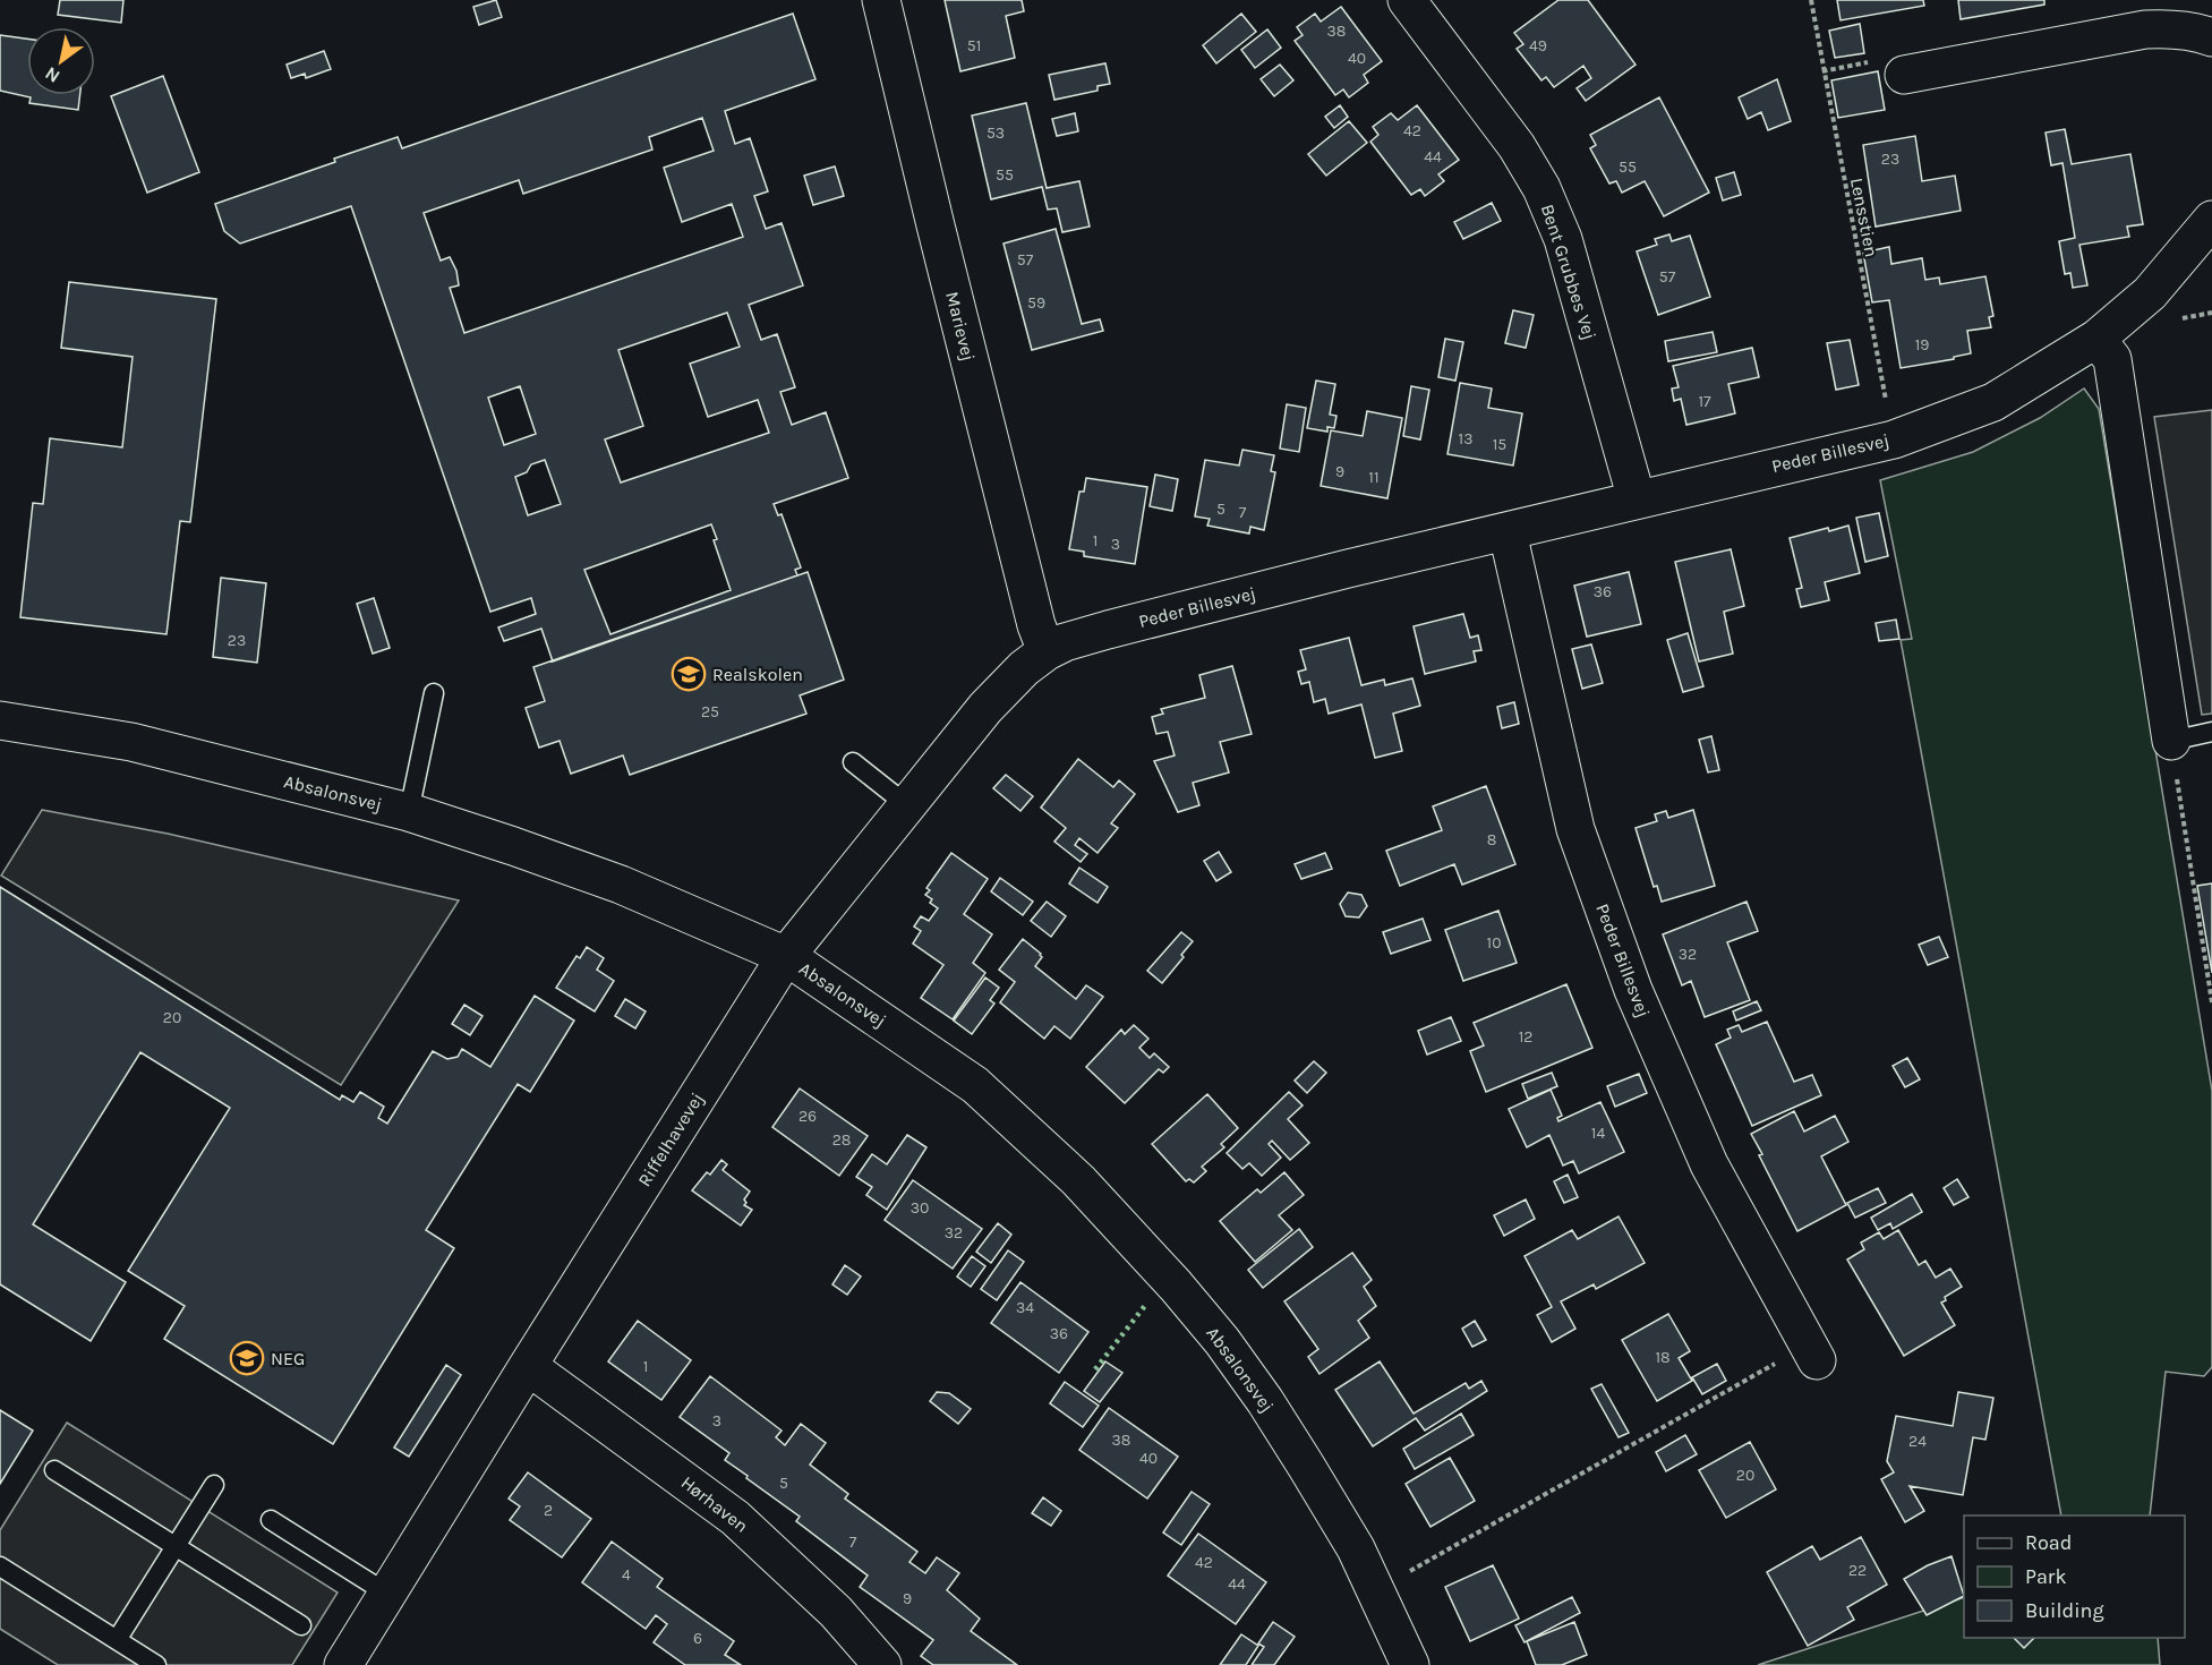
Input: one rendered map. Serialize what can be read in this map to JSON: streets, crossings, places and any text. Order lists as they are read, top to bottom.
{
  "streets": {
    "street": [
      "Bent Grubbes Vej",
      "Marievej",
      "Peder Billesvej",
      "Absalonsvej",
      "Riffelhavevej",
      "Hørhaven"
    ],
    "path": ["Lensstien"]
  },
  "crossings": [
    ["Lensstien", "Peder Billesvej"],
    ["Bent Grubbes Vej", "Peder Billesvej"],
    ["Marievej", "Peder Billesvej"],
    ["Marievej", "Riffelhavevej"],
    ["Peder Billesvej", "Riffelhavevej"],
    ["Absalonsvej", "Riffelhavevej"],
    ["Riffelhavevej", "Hørhaven"]
  ],
  "places": {
    "school or university": ["Realskolen", "NEG"]
  },
  "house_numbers": [
    "38",
    "51",
    "49",
    "40",
    "42",
    "53",
    "44",
    "23",
    "55",
    "55",
    "57",
    "57",
    "59",
    "19",
    "17",
    "13",
    "15",
    "9",
    "11",
    "5",
    "7",
    "1",
    "3",
    "36",
    "23",
    "25",
    "8",
    "10",
    "32",
    "20",
    "12",
    "26",
    "14",
    "28",
    "30",
    "32",
    "34",
    "36",
    "18",
    "1",
    "3",
    "38",
    "24",
    "40",
    "20",
    "5",
    "2",
    "7",
    "42",
    "22",
    "4",
    "44",
    "9",
    "6"
  ],
  "legend": ["Road", "Park", "Building"],
  "north": "bottom left"
}
